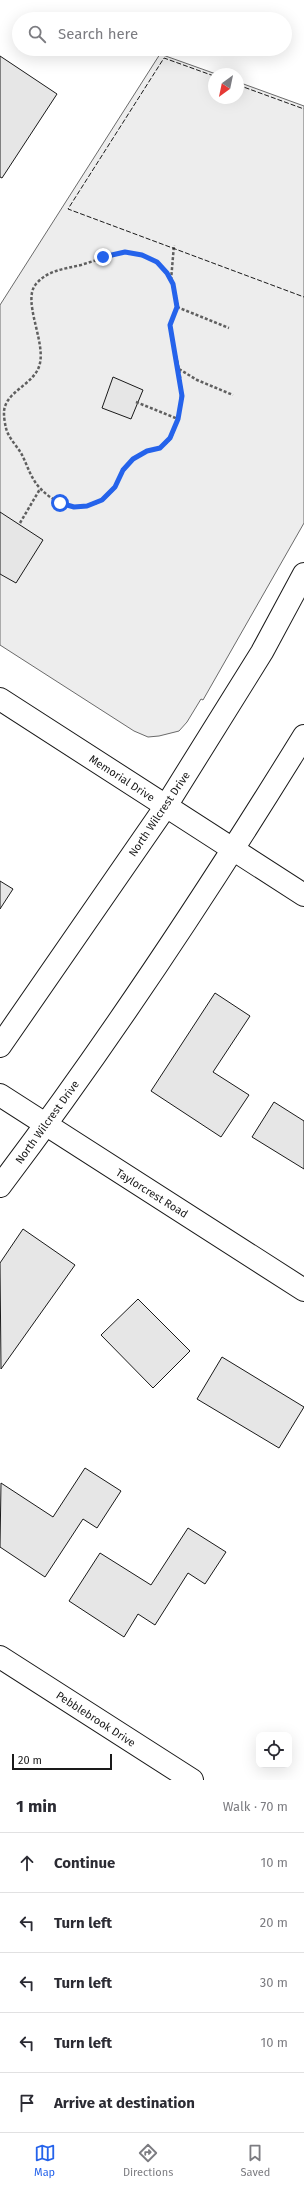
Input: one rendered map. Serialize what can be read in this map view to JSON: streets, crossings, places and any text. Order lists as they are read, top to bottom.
{
  "streets": {
    "main road": [
      "Memorial Drive",
      "North Wilcrest Drive",
      "Taylorcrest Road",
      "Pebblebrook Drive"
    ]
  },
  "crossings": [
    ["Memorial Drive", "North Wilcrest Drive"],
    ["North Wilcrest Drive", "Taylorcrest Road"]
  ],
  "scale_bar": "20 m",
  "north": "bottom left",
  "page": {
    "search": "Search here",
    "scale": "20 m",
    "heading": ["1 min", "Walk · 70 m"],
    "list": [
      ["Continue", "10 m"],
      ["Turn left", "20 m"],
      ["Turn left", "30 m"],
      ["Turn left", "10 m"],
      "Arrive at destination"
    ],
    "nav": ["Map", "Directions", "Saved"]
  }
}
